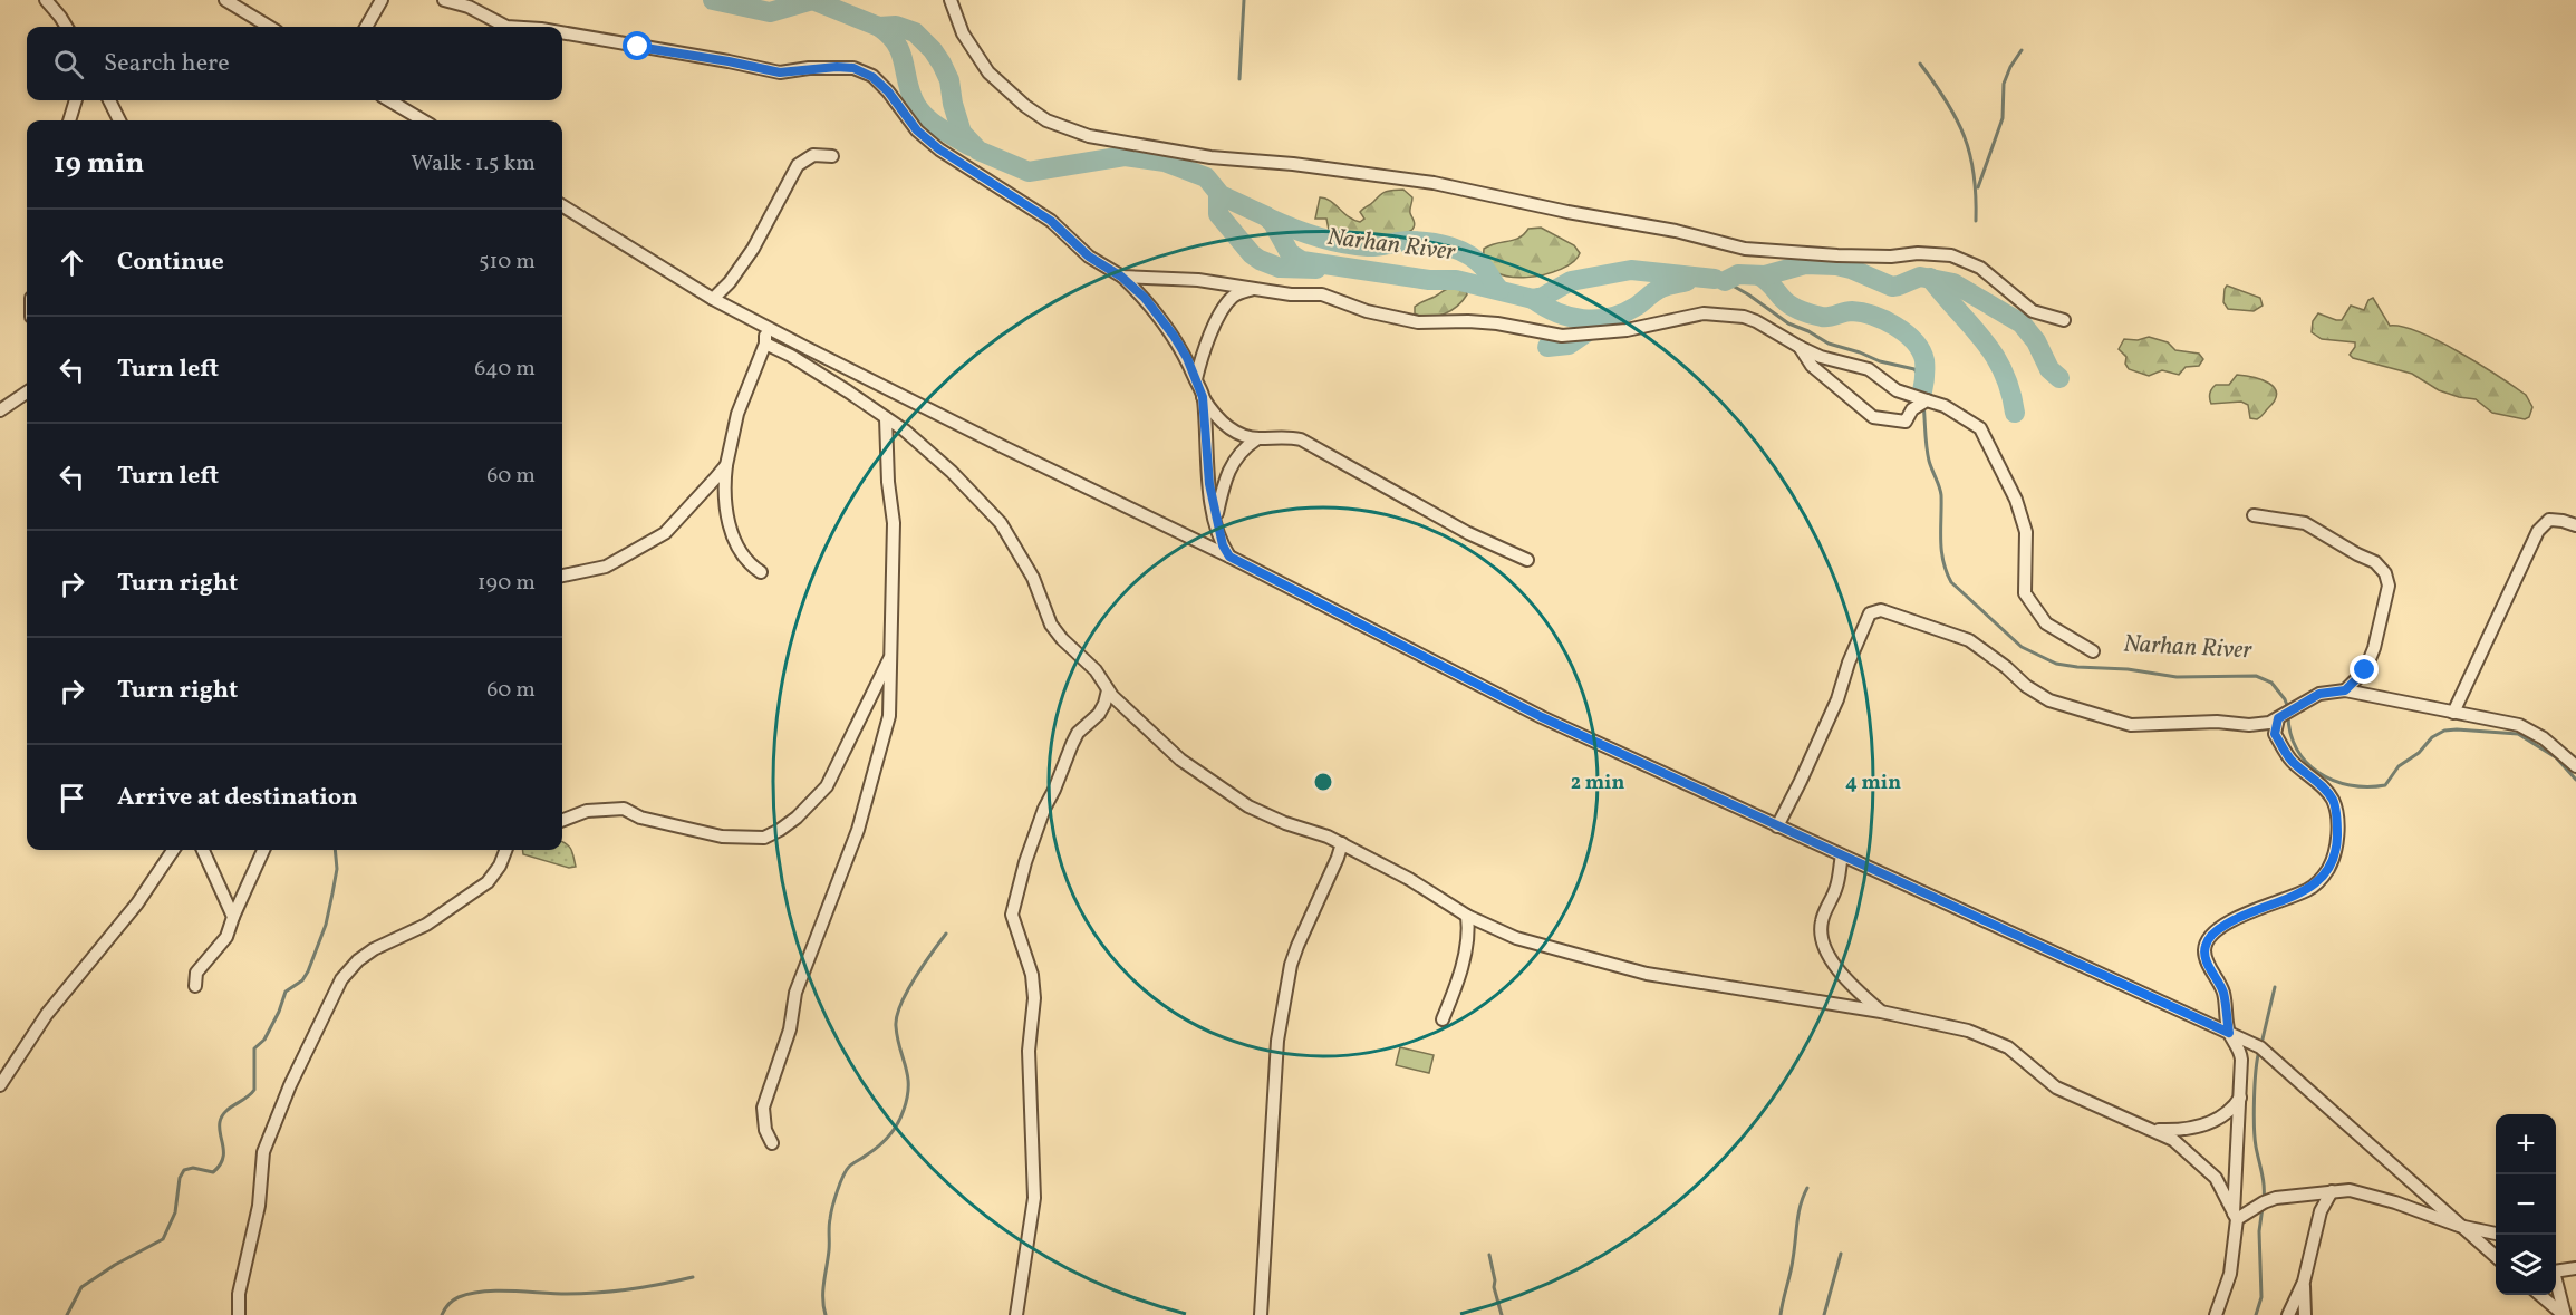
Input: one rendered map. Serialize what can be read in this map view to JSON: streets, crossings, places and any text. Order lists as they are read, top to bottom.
{
  "water": ["Narhan River"],
  "page": {
    "search": "Search here",
    "heading": ["19 min", "Walk · 1.5 km"],
    "list": [
      ["Continue", "510 m"],
      ["Turn left", "640 m"],
      ["Turn left", "60 m"],
      ["Turn right", "190 m"],
      ["Turn right", "60 m"],
      "Arrive at destination"
    ],
    "map_buttons": ["+", "−"]
  },
  "rings": ["2 min", "4 min"]
}
